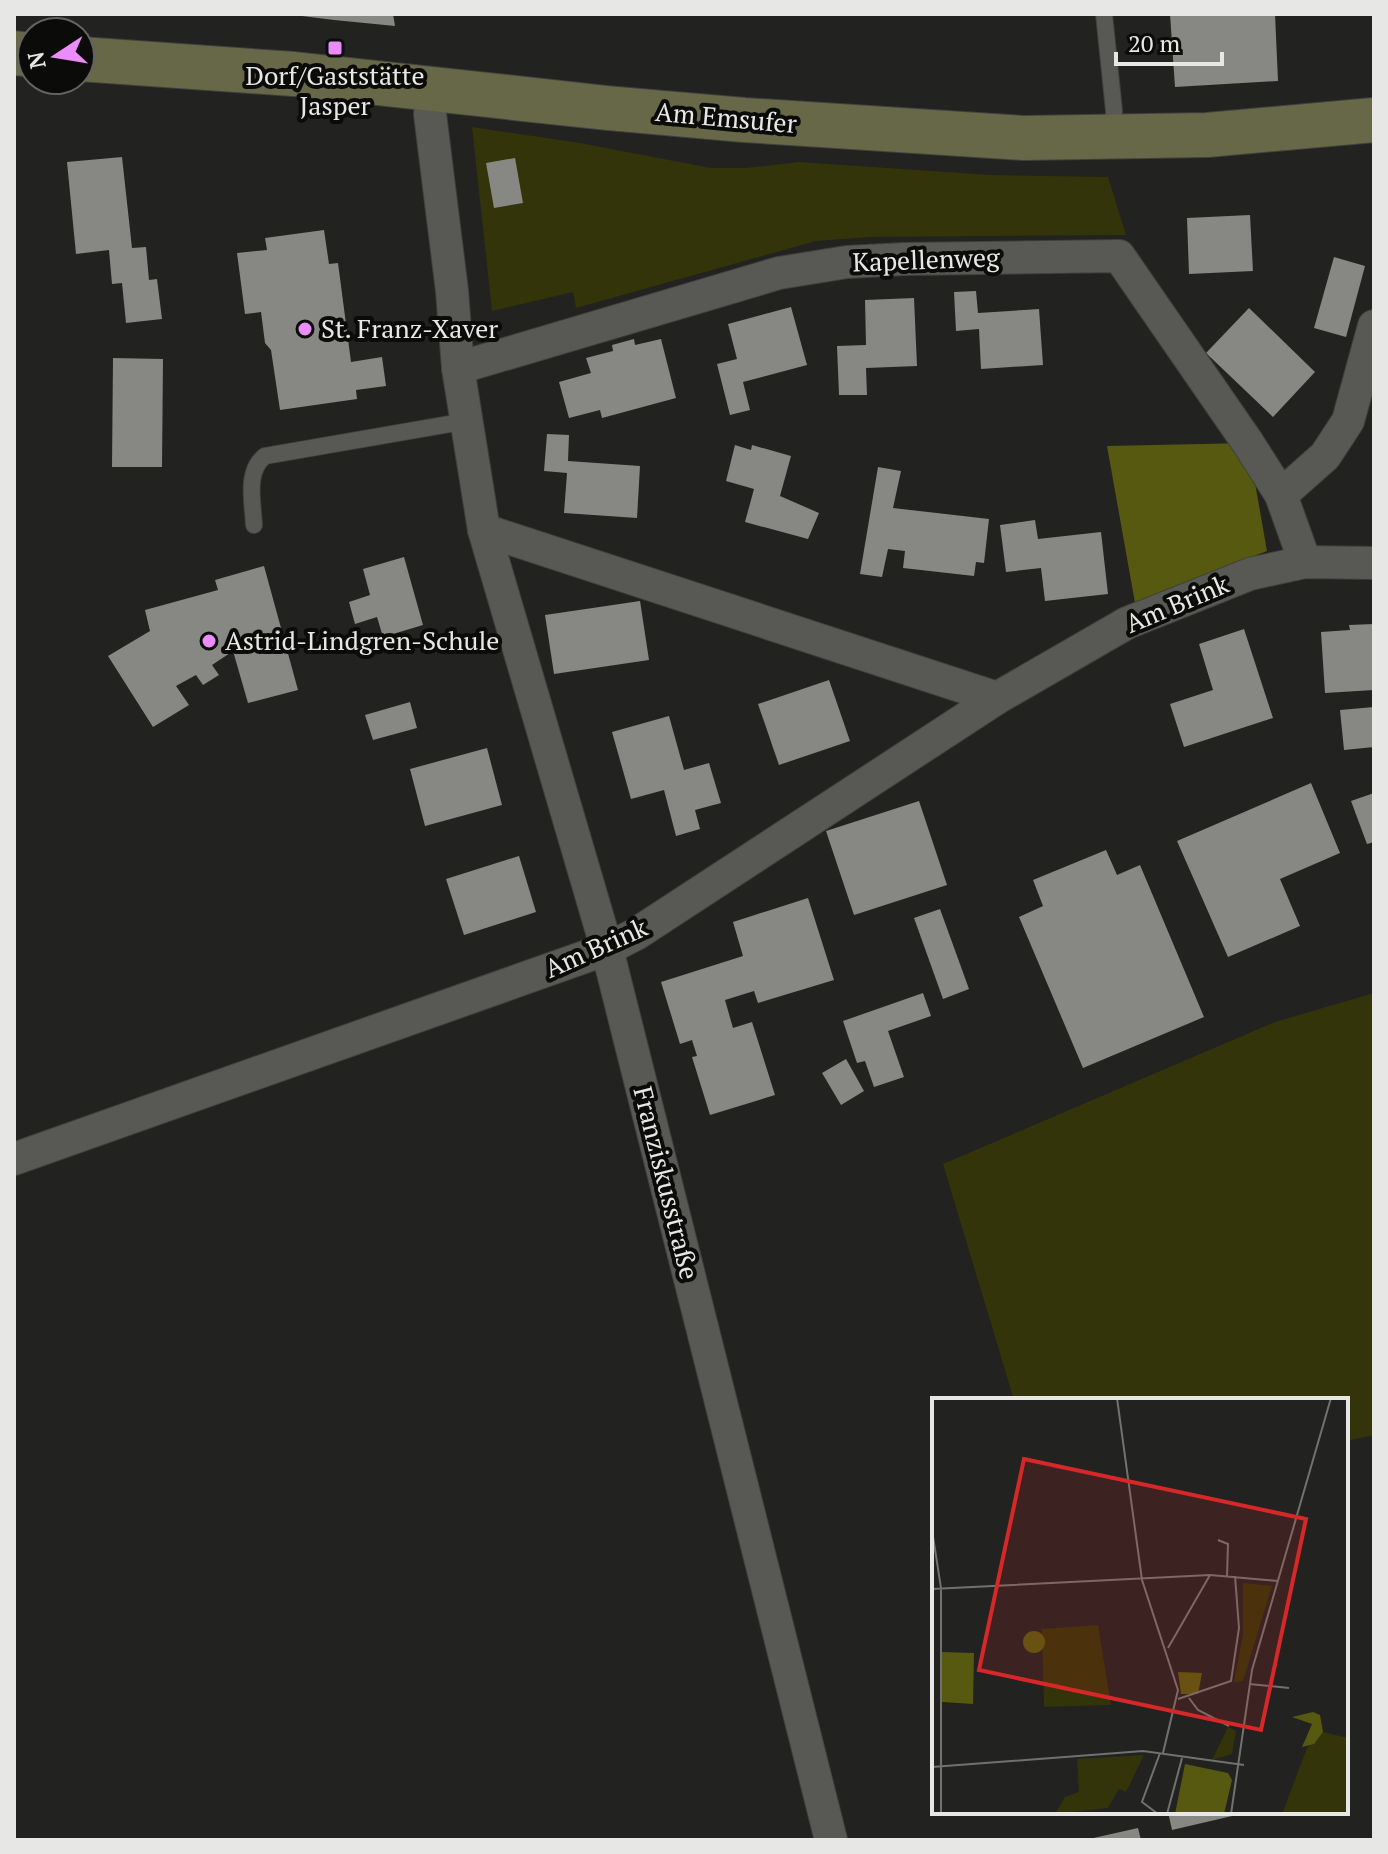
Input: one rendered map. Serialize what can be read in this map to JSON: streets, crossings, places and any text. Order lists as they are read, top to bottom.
{
  "streets": {
    "main road": ["Am Emsufer"],
    "street": ["Kapellenweg", "Am Brink", "Franziskusstraße"]
  },
  "crossings": [
    ["Am Emsufer", "Franziskusstraße"],
    ["Kapellenweg", "Am Brink"],
    ["Kapellenweg", "Franziskusstraße"],
    ["Am Brink", "Franziskusstraße"]
  ],
  "places": {
    "transit": ["Dorf/Gaststätte Jasper"],
    "other": ["St. Franz-Xaver", "Astrid-Lindgren-Schule"]
  },
  "scale_bar": "20 m",
  "north": "left"
}
